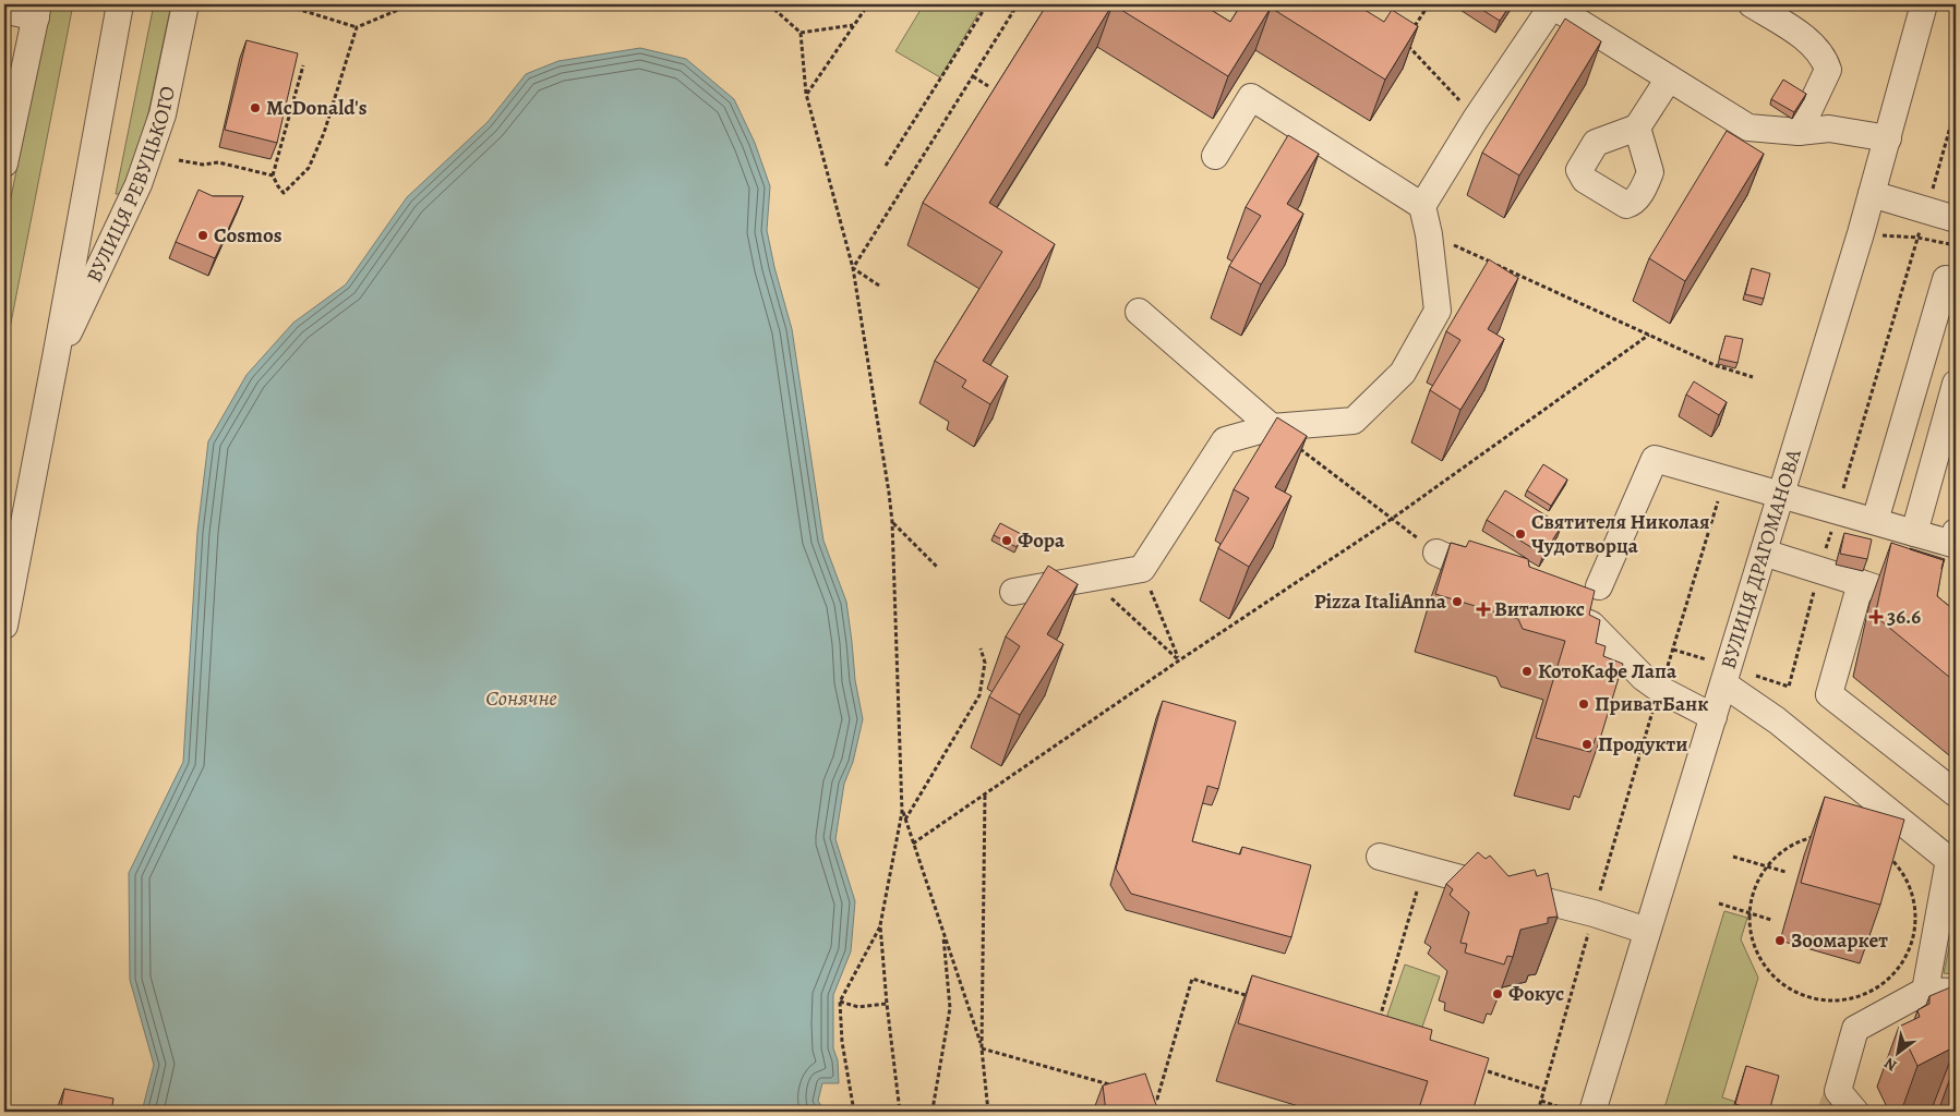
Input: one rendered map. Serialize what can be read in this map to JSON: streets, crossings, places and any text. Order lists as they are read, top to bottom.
{
  "streets": {
    "street": ["ВУЛИЦЯ РЕВУЦЬКОГО", "ВУЛИЦЯ ДРАГОМАНОВА"]
  },
  "water": ["Сонячне"],
  "places": {
    "other": [
      "McDonald's",
      "Cosmos",
      "Святителя Николая Чудотворца",
      "Фора",
      "Pizza ItaliAnna",
      "КотоКафе Лапа",
      "ПриватБанк",
      "Продукти",
      "Зоомаркет",
      "Фокус"
    ],
    "health": ["Виталюкс", "36.6"]
  },
  "north": "bottom left"
}
